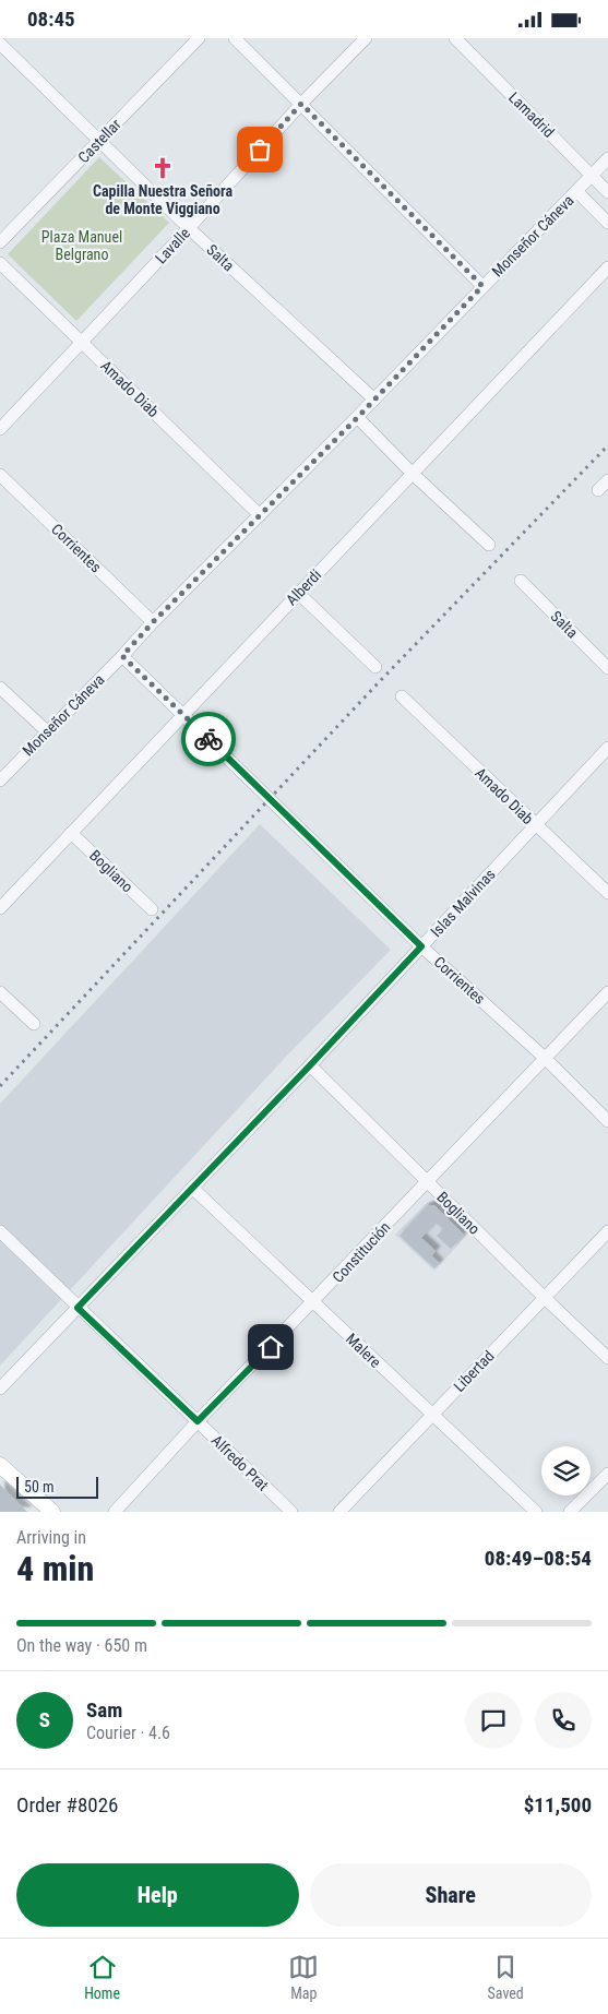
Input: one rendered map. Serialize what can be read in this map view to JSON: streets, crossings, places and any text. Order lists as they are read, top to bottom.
{
  "streets": {
    "street": [
      "Lamadrid",
      "Castellar",
      "Monseñor Cáneva",
      "Lavalle",
      "Salta",
      "Amado Diab",
      "Corrientes",
      "Alberdi",
      "Bogliano",
      "Islas Malvinas",
      "Constitución",
      "Malere",
      "Libertad",
      "Alfredo Prat"
    ]
  },
  "crossings": [
    ["Lamadrid", "Monseñor Cáneva"],
    ["Castellar", "Salta"],
    ["Monseñor Cáneva", "Salta"],
    ["Monseñor Cáneva", "Amado Diab"],
    ["Monseñor Cáneva", "Corrientes"],
    ["Lavalle", "Salta"],
    ["Lavalle", "Amado Diab"],
    ["Amado Diab", "Islas Malvinas"],
    ["Corrientes", "Alberdi"],
    ["Corrientes", "Islas Malvinas"],
    ["Corrientes", "Constitución"],
    ["Alberdi", "Bogliano"],
    ["Bogliano", "Islas Malvinas"],
    ["Bogliano", "Constitución"],
    ["Bogliano", "Libertad"],
    ["Islas Malvinas", "Malere"],
    ["Islas Malvinas", "Alfredo Prat"],
    ["Constitución", "Malere"],
    ["Constitución", "Alfredo Prat"],
    ["Malere", "Libertad"]
  ],
  "parks": ["Plaza Manuel Belgrano"],
  "places": {
    "church": ["Capilla Nuestra Señora de Monte Viggiano"]
  },
  "scale_bar": "50 m",
  "page": {
    "status": "08:45",
    "scale": "50 m",
    "heading": ["4 min", "Arriving in", "08:49–08:54"],
    "panel": [
      "Sam",
      "Courier · 4.6",
      "Order #8026",
      "$11,500"
    ],
    "bar": "On the way · 650 m",
    "round": "S",
    "buttons": ["Help", "Share"],
    "tabs": ["Home", "Map", "Saved"]
  }
}
